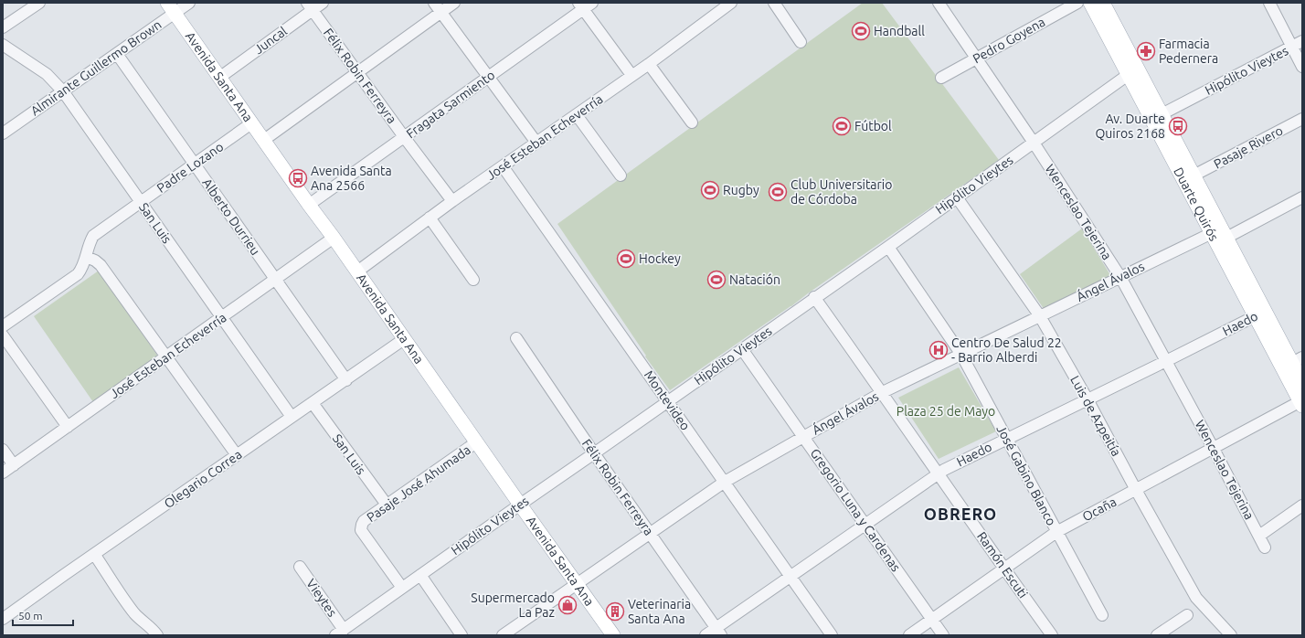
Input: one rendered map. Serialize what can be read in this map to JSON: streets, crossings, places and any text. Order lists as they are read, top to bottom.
{
  "streets": {
    "main road": ["Avenida Santa Ana", "Duarte Quirós"],
    "street": [
      "Juncal",
      "Pedro Goyena",
      "Almirante Guillermo Brown",
      "Hipólito Vieytes",
      "Félix Robin Ferreyra",
      "Fragata Sarmiento",
      "José Esteban Echeverría",
      "Pasaje Rivero",
      "Padre Lozano",
      "Wenceslao Tejerina",
      "Alberto Durrieu",
      "San Luis",
      "Ángel Ávalos",
      "Haedo",
      "Montevideo",
      "Luis de Azpeitía",
      "José Gabino Blanco",
      "Olegario Correa",
      "Pasaje José Ahumada",
      "Ocaña",
      "Gregorio Luna y Cardenas",
      "Ramón Escuti",
      "Vieytes"
    ]
  },
  "crossings": [
    ["Juncal", "Félix Robin Ferreyra"],
    ["Juncal", "Avenida Santa Ana"],
    ["Pedro Goyena", "Wenceslao Tejerina"],
    ["Almirante Guillermo Brown", "Avenida Santa Ana"],
    ["Almirante Guillermo Brown", "Alberto Durrieu"],
    ["Almirante Guillermo Brown", "San Luis"],
    ["Hipólito Vieytes", "Félix Robin Ferreyra"],
    ["Hipólito Vieytes", "Avenida Santa Ana"],
    ["Hipólito Vieytes", "Duarte Quirós"],
    ["Hipólito Vieytes", "Wenceslao Tejerina"],
    ["Hipólito Vieytes", "Montevideo"],
    ["Hipólito Vieytes", "Luis de Azpeitía"],
    ["Hipólito Vieytes", "José Gabino Blanco"],
    ["Hipólito Vieytes", "Pasaje José Ahumada"],
    ["Hipólito Vieytes", "Gregorio Luna y Cardenas"],
    ["Hipólito Vieytes", "Ramón Escuti"],
    ["Hipólito Vieytes", "Vieytes"],
    ["Félix Robin Ferreyra", "Fragata Sarmiento"],
    ["Félix Robin Ferreyra", "José Esteban Echeverría"],
    ["Félix Robin Ferreyra", "Ángel Ávalos"],
    ["Félix Robin Ferreyra", "Haedo"],
    ["Avenida Santa Ana", "Fragata Sarmiento"],
    ["Avenida Santa Ana", "José Esteban Echeverría"],
    ["Avenida Santa Ana", "Padre Lozano"],
    ["Avenida Santa Ana", "Ángel Ávalos"],
    ["Avenida Santa Ana", "Olegario Correa"],
    ["Avenida Santa Ana", "Pasaje José Ahumada"],
    ["José Esteban Echeverría", "Alberto Durrieu"],
    ["José Esteban Echeverría", "San Luis"],
    ["José Esteban Echeverría", "Montevideo"],
    ["Pasaje Rivero", "Duarte Quirós"],
    ["Padre Lozano", "Alberto Durrieu"],
    ["Padre Lozano", "San Luis"],
    ["Duarte Quirós", "Ángel Ávalos"],
    ["Duarte Quirós", "Haedo"],
    ["Duarte Quirós", "Ocaña"],
    ["Wenceslao Tejerina", "Ángel Ávalos"],
    ["Wenceslao Tejerina", "Haedo"],
    ["Wenceslao Tejerina", "Ocaña"],
    ["Alberto Durrieu", "Olegario Correa"],
    ["San Luis", "Olegario Correa"],
    ["San Luis", "Pasaje José Ahumada"],
    ["Ángel Ávalos", "Montevideo"],
    ["Ángel Ávalos", "Luis de Azpeitía"],
    ["Ángel Ávalos", "José Gabino Blanco"],
    ["Ángel Ávalos", "Gregorio Luna y Cardenas"],
    ["Ángel Ávalos", "Ramón Escuti"],
    ["Haedo", "Montevideo"],
    ["Haedo", "Luis de Azpeitía"],
    ["Haedo", "José Gabino Blanco"],
    ["Haedo", "Gregorio Luna y Cardenas"],
    ["Haedo", "Ramón Escuti"],
    ["Luis de Azpeitía", "Ocaña"],
    ["José Gabino Blanco", "Ocaña"],
    ["Ocaña", "Gregorio Luna y Cardenas"],
    ["Ocaña", "Ramón Escuti"]
  ],
  "districts": ["OBRERO"],
  "parks": ["Plaza 25 de Mayo"],
  "places": {
    "sports": [
      "Handball",
      "Fútbol",
      "Rugby",
      "Club Universitario de Córdoba",
      "Hockey",
      "Natación"
    ],
    "pharmacy": ["Farmacia Pedernera"],
    "bus stop": ["Av. Duarte Quiros 2168", "Avenida Santa Ana 2566"],
    "hospital": ["Centro De Salud 22 - Barrio Alberdi"],
    "shop": ["Supermercado La Paz"],
    "building": ["Veterinaria Santa Ana"]
  },
  "scale_bar": "50 m"
}
